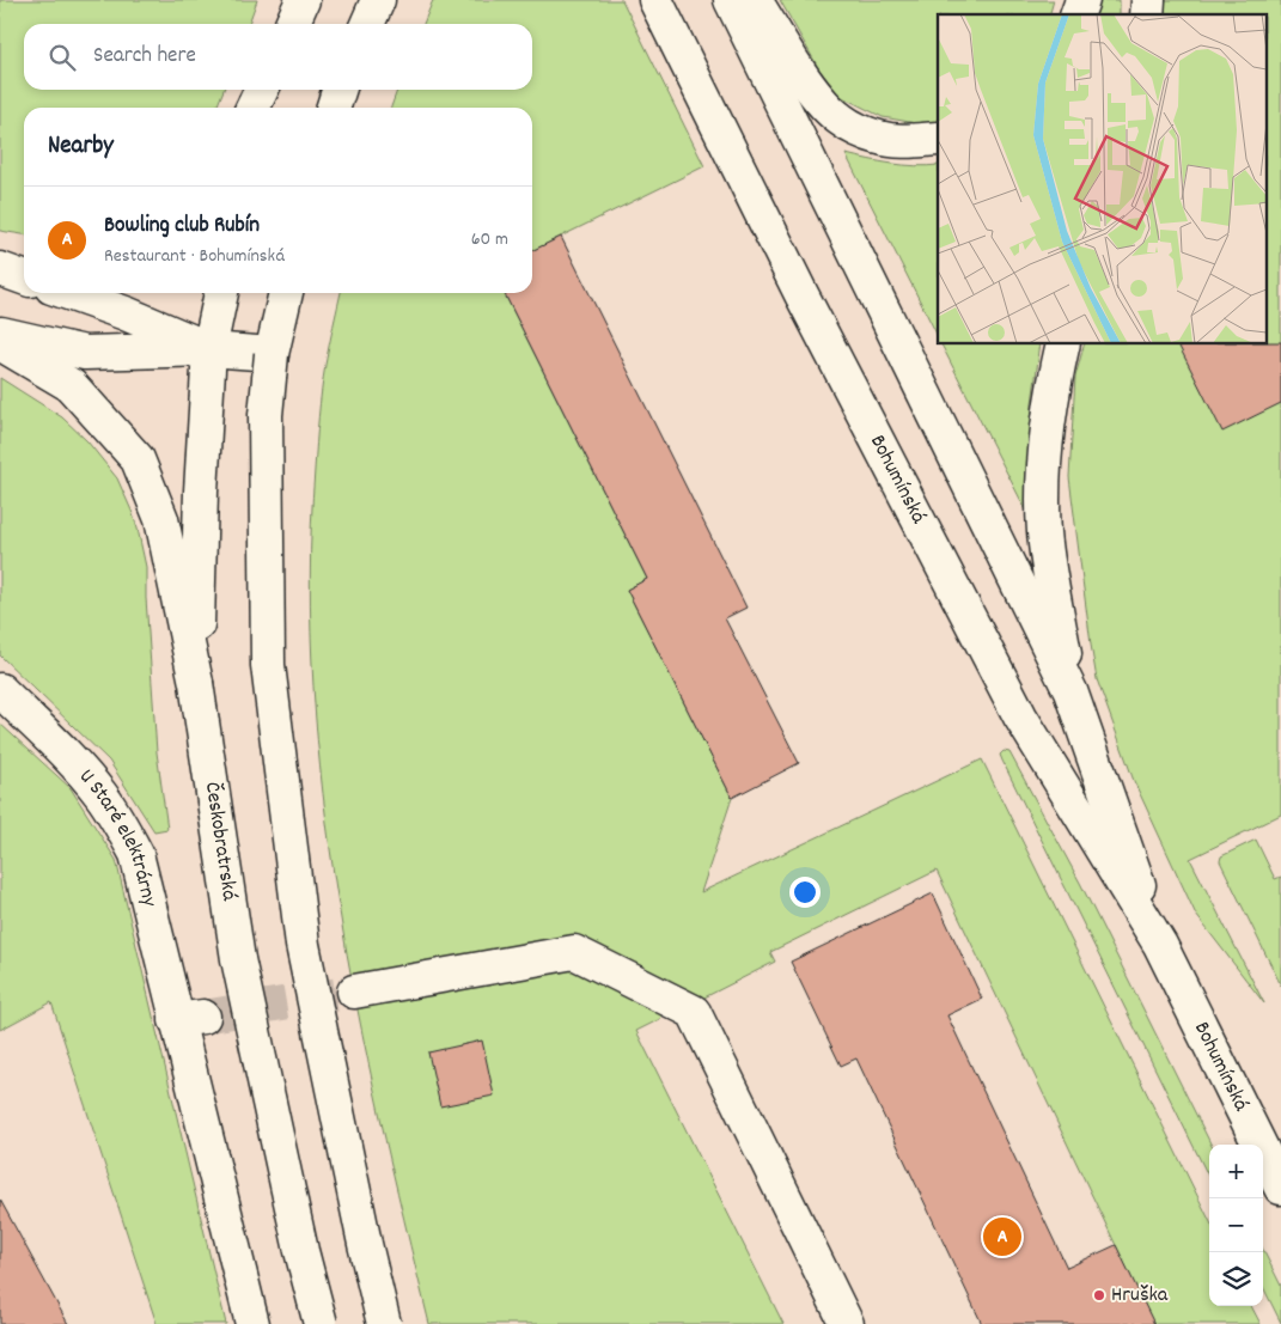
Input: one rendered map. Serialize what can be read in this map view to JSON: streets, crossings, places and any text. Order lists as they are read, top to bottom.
{
  "streets": {
    "main road": ["Bohumínská", "U Staré elektrárny", "Českobratrská"]
  },
  "places": ["Hruška"],
  "page": {
    "search": "Search here",
    "heading": "Nearby",
    "list": [
      {
        "mark": "A",
        "name": "Bowling club Rubín",
        "note": "Restaurant · Bohumínská",
        "value": "60 m"
      }
    ],
    "map_buttons": ["+", "−"],
    "pins": "A"
  }
}
